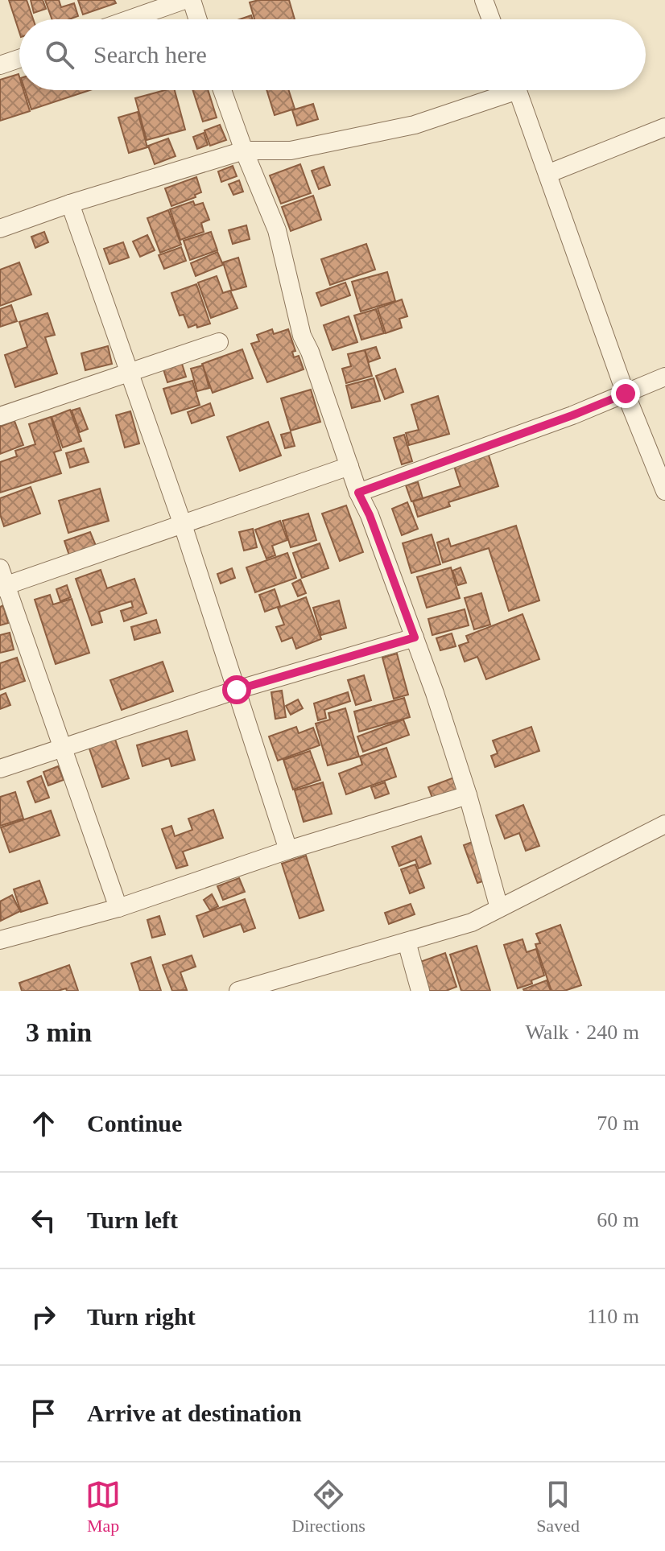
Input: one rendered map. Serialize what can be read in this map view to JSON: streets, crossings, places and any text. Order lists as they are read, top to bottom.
{
  "page": {
    "search": "Search here",
    "heading": ["3 min", "Walk · 240 m"],
    "list": [
      ["Continue", "70 m"],
      ["Turn left", "60 m"],
      ["Turn right", "110 m"],
      "Arrive at destination"
    ],
    "nav": ["Map", "Directions", "Saved"]
  }
}
